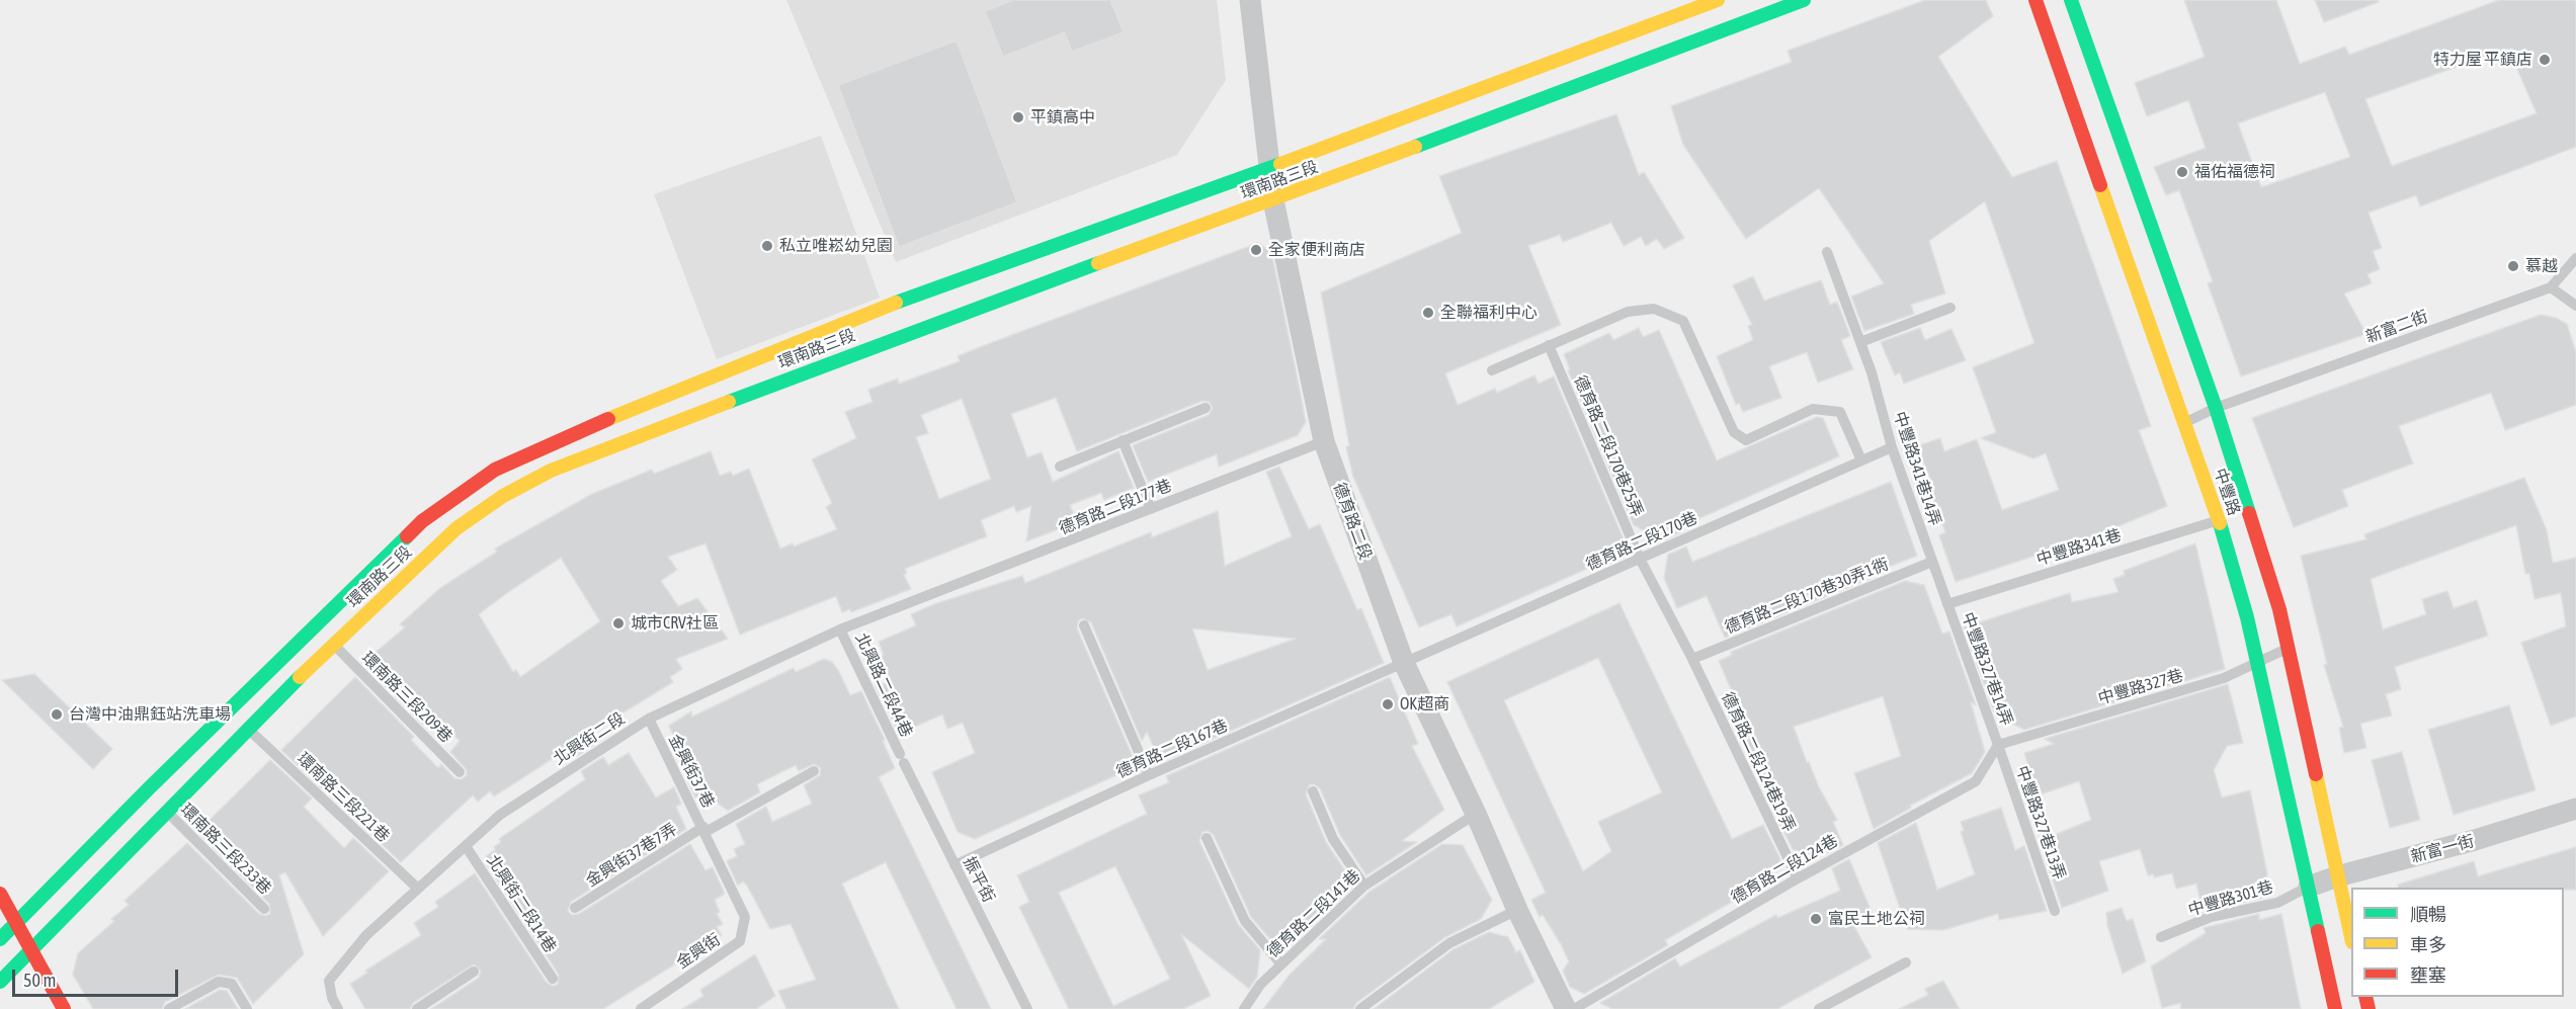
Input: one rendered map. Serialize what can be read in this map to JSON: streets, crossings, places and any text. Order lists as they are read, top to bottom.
{
  "streets": {
    "main road": ["環南路三段", "中豐路"],
    "street": ["德育路二段", "新富一街"],
    "lane": [
      "新富二街",
      "德育路二段170巷25弄",
      "中豐路341巷14弄",
      "德育路二段177巷",
      "德育路二段170巷",
      "中豐路341巷",
      "德育路二段170巷30弄1衖",
      "中豐路327巷14弄",
      "北興路二段44巷",
      "中豐路327巷",
      "環南路三段209巷",
      "北興街二段",
      "德育路二段167巷",
      "德育路二段124巷19弄",
      "金興街37巷",
      "環南路三段221巷",
      "中豐路327巷13弄",
      "環南路三段233巷",
      "金興街37巷7弄",
      "德育路二段124巷",
      "振平街",
      "中豐路301巷",
      "北興街二段14巷",
      "德育路二段141巷",
      "金興街"
    ]
  },
  "crossings": [
    ["環南路三段", "德育路二段"],
    ["環南路三段", "環南路三段209巷"],
    ["環南路三段", "環南路三段221巷"],
    ["環南路三段", "環南路三段233巷"],
    ["新富二街", "中豐路"],
    ["德育路二段170巷25弄", "德育路二段170巷"],
    ["德育路二段170巷25弄", "德育路二段170巷30弄1衖"],
    ["德育路二段170巷25弄", "德育路二段124巷19弄"],
    ["中豐路341巷14弄", "德育路二段170巷"],
    ["中豐路341巷14弄", "中豐路341巷"],
    ["中豐路341巷14弄", "德育路二段170巷30弄1衖"],
    ["中豐路341巷14弄", "中豐路327巷14弄"],
    ["中豐路", "中豐路341巷"],
    ["中豐路", "中豐路327巷"],
    ["中豐路", "新富一街"],
    ["中豐路", "中豐路301巷"],
    ["德育路二段177巷", "德育路二段"],
    ["德育路二段177巷", "北興街二段"],
    ["德育路二段", "德育路二段170巷"],
    ["德育路二段", "德育路二段167巷"],
    ["德育路二段", "德育路二段141巷"],
    ["德育路二段170巷", "德育路二段167巷"],
    ["中豐路341巷", "中豐路327巷14弄"],
    ["德育路二段170巷30弄1衖", "德育路二段124巷19弄"],
    ["中豐路327巷14弄", "中豐路327巷"],
    ["中豐路327巷14弄", "中豐路327巷13弄"],
    ["中豐路327巷14弄", "德育路二段124巷"],
    ["北興路二段44巷", "北興街二段"],
    ["北興路二段44巷", "振平街"],
    ["中豐路327巷", "中豐路327巷13弄"],
    ["中豐路327巷", "德育路二段124巷"],
    ["北興街二段", "金興街37巷"],
    ["北興街二段", "環南路三段221巷"],
    ["北興街二段", "北興街二段14巷"],
    ["德育路二段167巷", "振平街"],
    ["德育路二段124巷19弄", "德育路二段124巷"],
    ["金興街37巷", "金興街37巷7弄"],
    ["金興街37巷", "金興街"],
    ["中豐路327巷13弄", "德育路二段124巷"],
    ["新富一街", "中豐路301巷"],
    ["金興街37巷7弄", "金興街"]
  ],
  "places": [
    "特力屋 平鎮店",
    "平鎮高中",
    "福佑福德祠",
    "私立唯崧幼兒園",
    "全家便利商店",
    "慕越",
    "全聯福利中心",
    "城市CRV社區",
    "OK超商",
    "台灣中油鼎鈺站洗車場",
    "富民土地公祠"
  ],
  "legend": ["順暢", "車多", "壅塞"],
  "scale_bar": "50 m"
}
